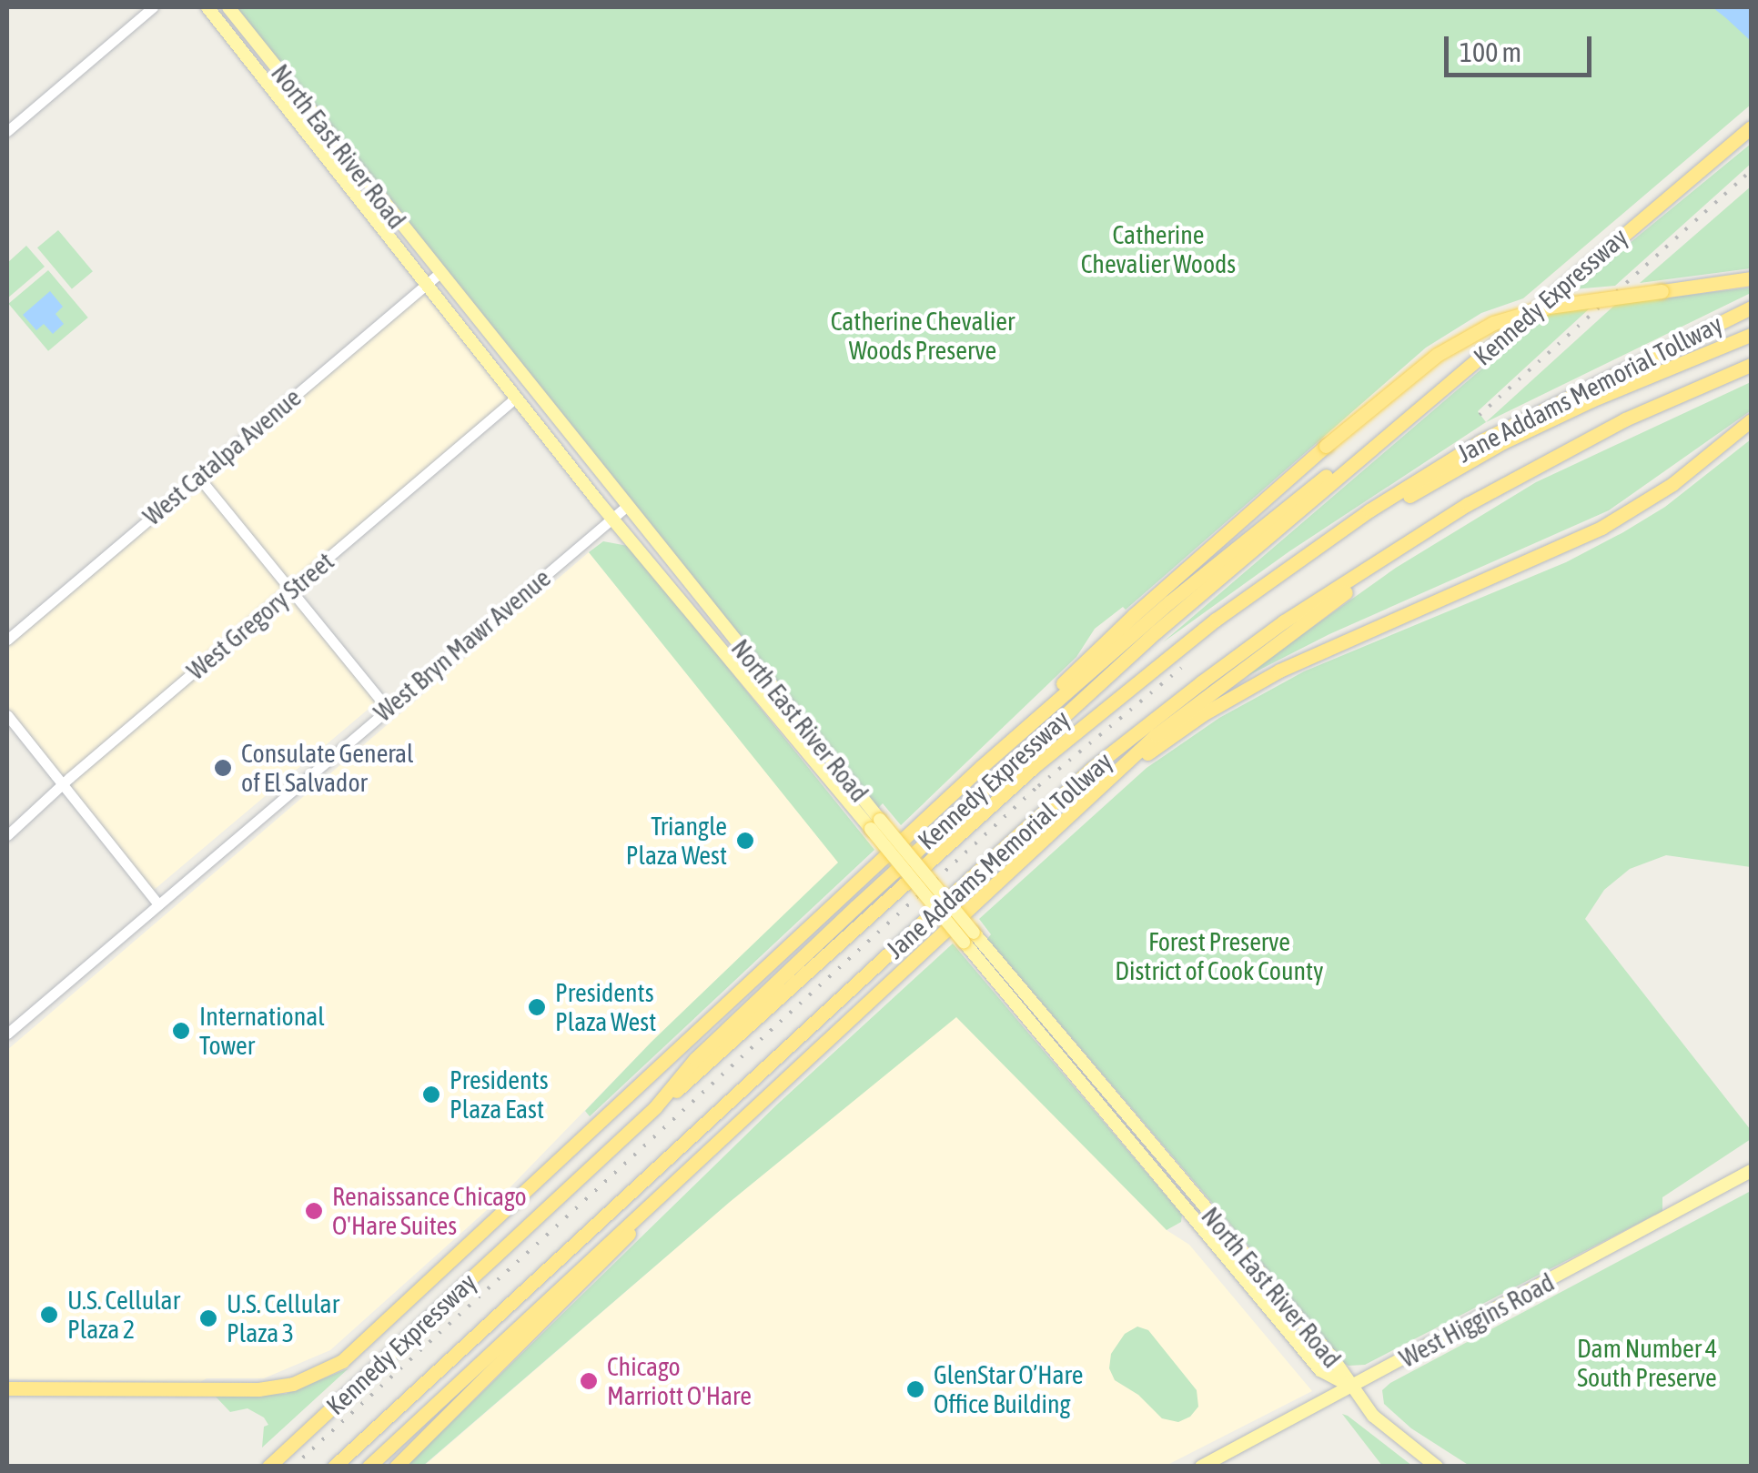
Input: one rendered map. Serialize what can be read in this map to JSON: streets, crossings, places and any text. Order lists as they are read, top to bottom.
{
  "streets": {
    "highway": ["Kennedy Expressway", "Jane Addams Memorial Tollway"],
    "main road": ["North East River Road", "West Higgins Road"],
    "street": ["West Catalpa Avenue", "West Gregory Street", "West Bryn Mawr Avenue"]
  },
  "crossings": [
    ["North East River Road", "West Catalpa Avenue"],
    ["North East River Road", "West Gregory Street"],
    ["North East River Road", "West Bryn Mawr Avenue"],
    ["North East River Road", "West Higgins Road"],
    ["Kennedy Expressway", "Jane Addams Memorial Tollway"]
  ],
  "parks": [
    "Catherine Chevalier Woods",
    "Catherine Chevalier Woods Preserve",
    "Forest Preserve District of Cook County",
    "Dam Number 4 South Preserve"
  ],
  "places": [
    "Consulate General of El Salvador",
    "Triangle Plaza West",
    "Presidents Plaza West",
    "International Tower",
    "Presidents Plaza East",
    "Renaissance Chicago O'Hare Suites",
    "U.S. Cellular Plaza 2",
    "U.S. Cellular Plaza 3",
    "Chicago Marriott O'Hare",
    "GlenStar O’Hare Office Building"
  ],
  "scale_bar": "100 m"
}
